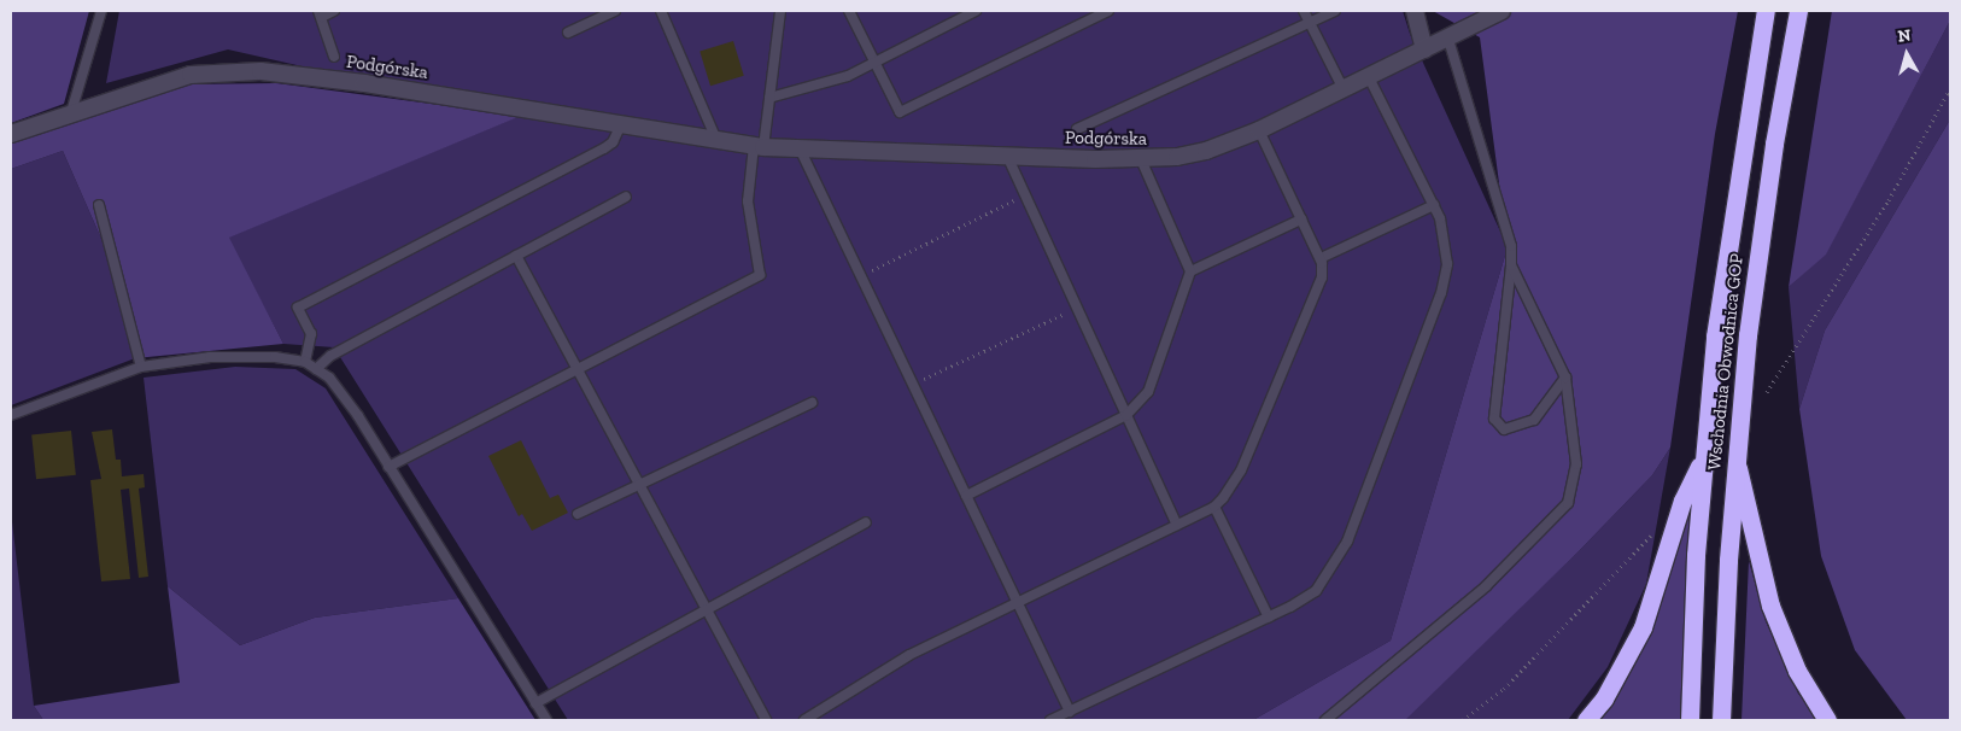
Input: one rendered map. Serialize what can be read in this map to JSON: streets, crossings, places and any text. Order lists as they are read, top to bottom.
{
  "streets": {
    "highway": ["Wschodnia Obwodnica GOP"],
    "street": ["Podgórska"]
  },
  "north": "top"
}
